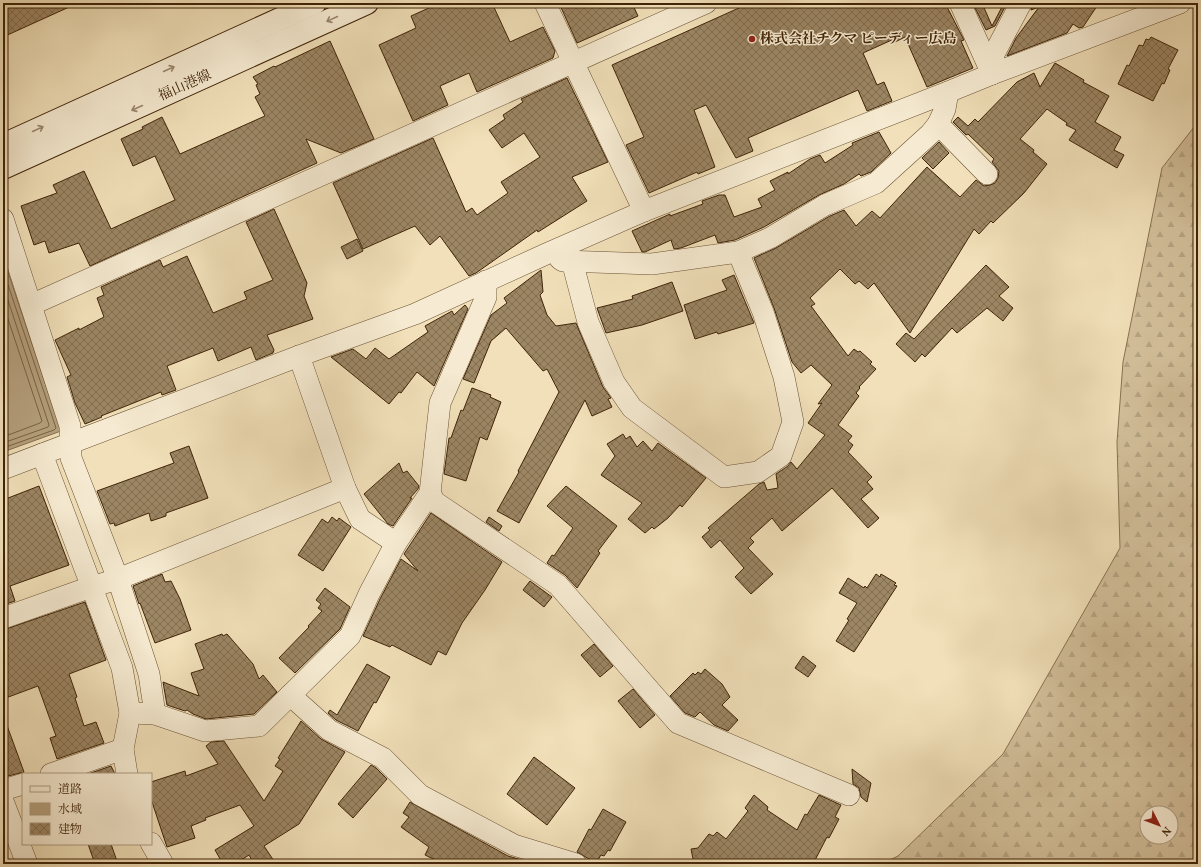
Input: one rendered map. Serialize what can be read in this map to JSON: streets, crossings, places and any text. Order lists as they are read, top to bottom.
{
  "streets": {
    "main road": ["福山港線"]
  },
  "places": ["株式会社チクマ ピーディー広島"],
  "legend": ["道路", "水域", "建物"],
  "north": "bottom right"
}
